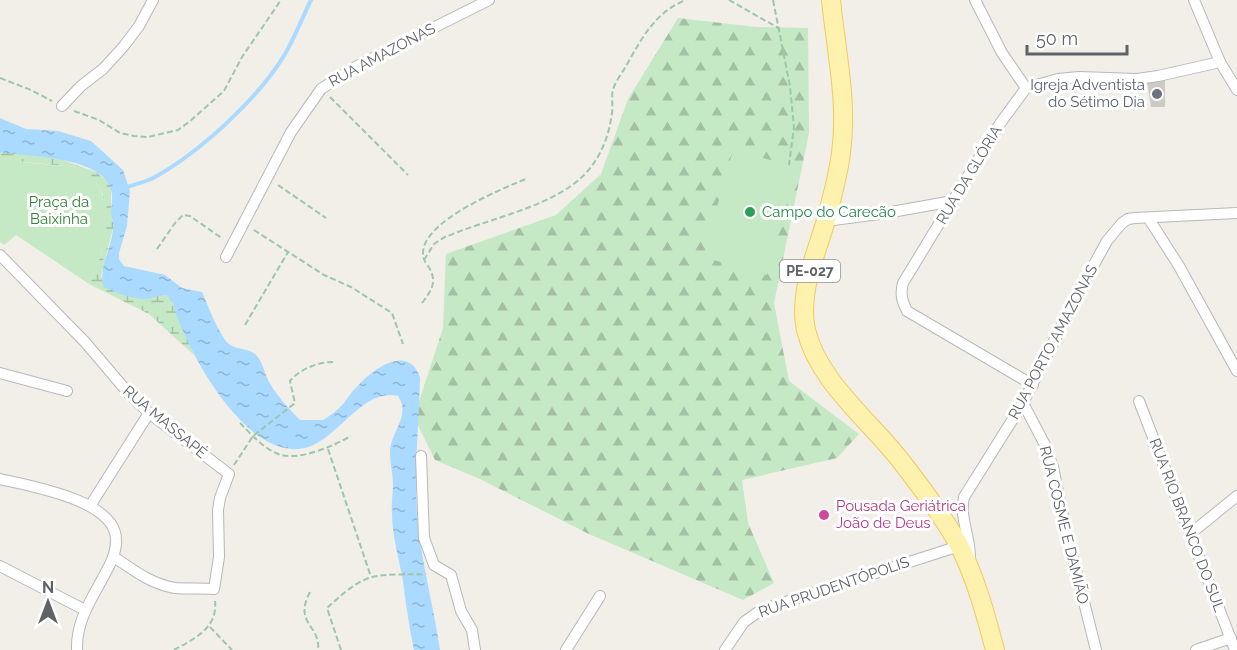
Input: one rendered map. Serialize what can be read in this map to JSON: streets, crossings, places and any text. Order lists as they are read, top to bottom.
{
  "streets": {
    "main road": ["PE-027"],
    "street": [
      "RUA AMAZONAS",
      "RUA DA GLÓRIA",
      "RUA PORTO AMAZONAS",
      "RUA MASSAPÉ",
      "RUA COSME E DAMIÃO",
      "RUA RIO BRANCO DO SUL",
      "RUA PRUDENTÓPOLIS"
    ]
  },
  "crossings": [
    ["RUA DA GLÓRIA", "RUA PORTO AMAZONAS"],
    ["PE-027", "RUA PORTO AMAZONAS"],
    ["PE-027", "RUA PRUDENTÓPOLIS"],
    ["RUA PORTO AMAZONAS", "RUA COSME E DAMIÃO"]
  ],
  "parks": ["Praça da Baixinha"],
  "places": ["Igreja Adventista do Sétimo Dia", "Campo do Carecão", "Pousada Geriátrica João de Deus"],
  "scale_bar": "50 m",
  "north": "top"
}
